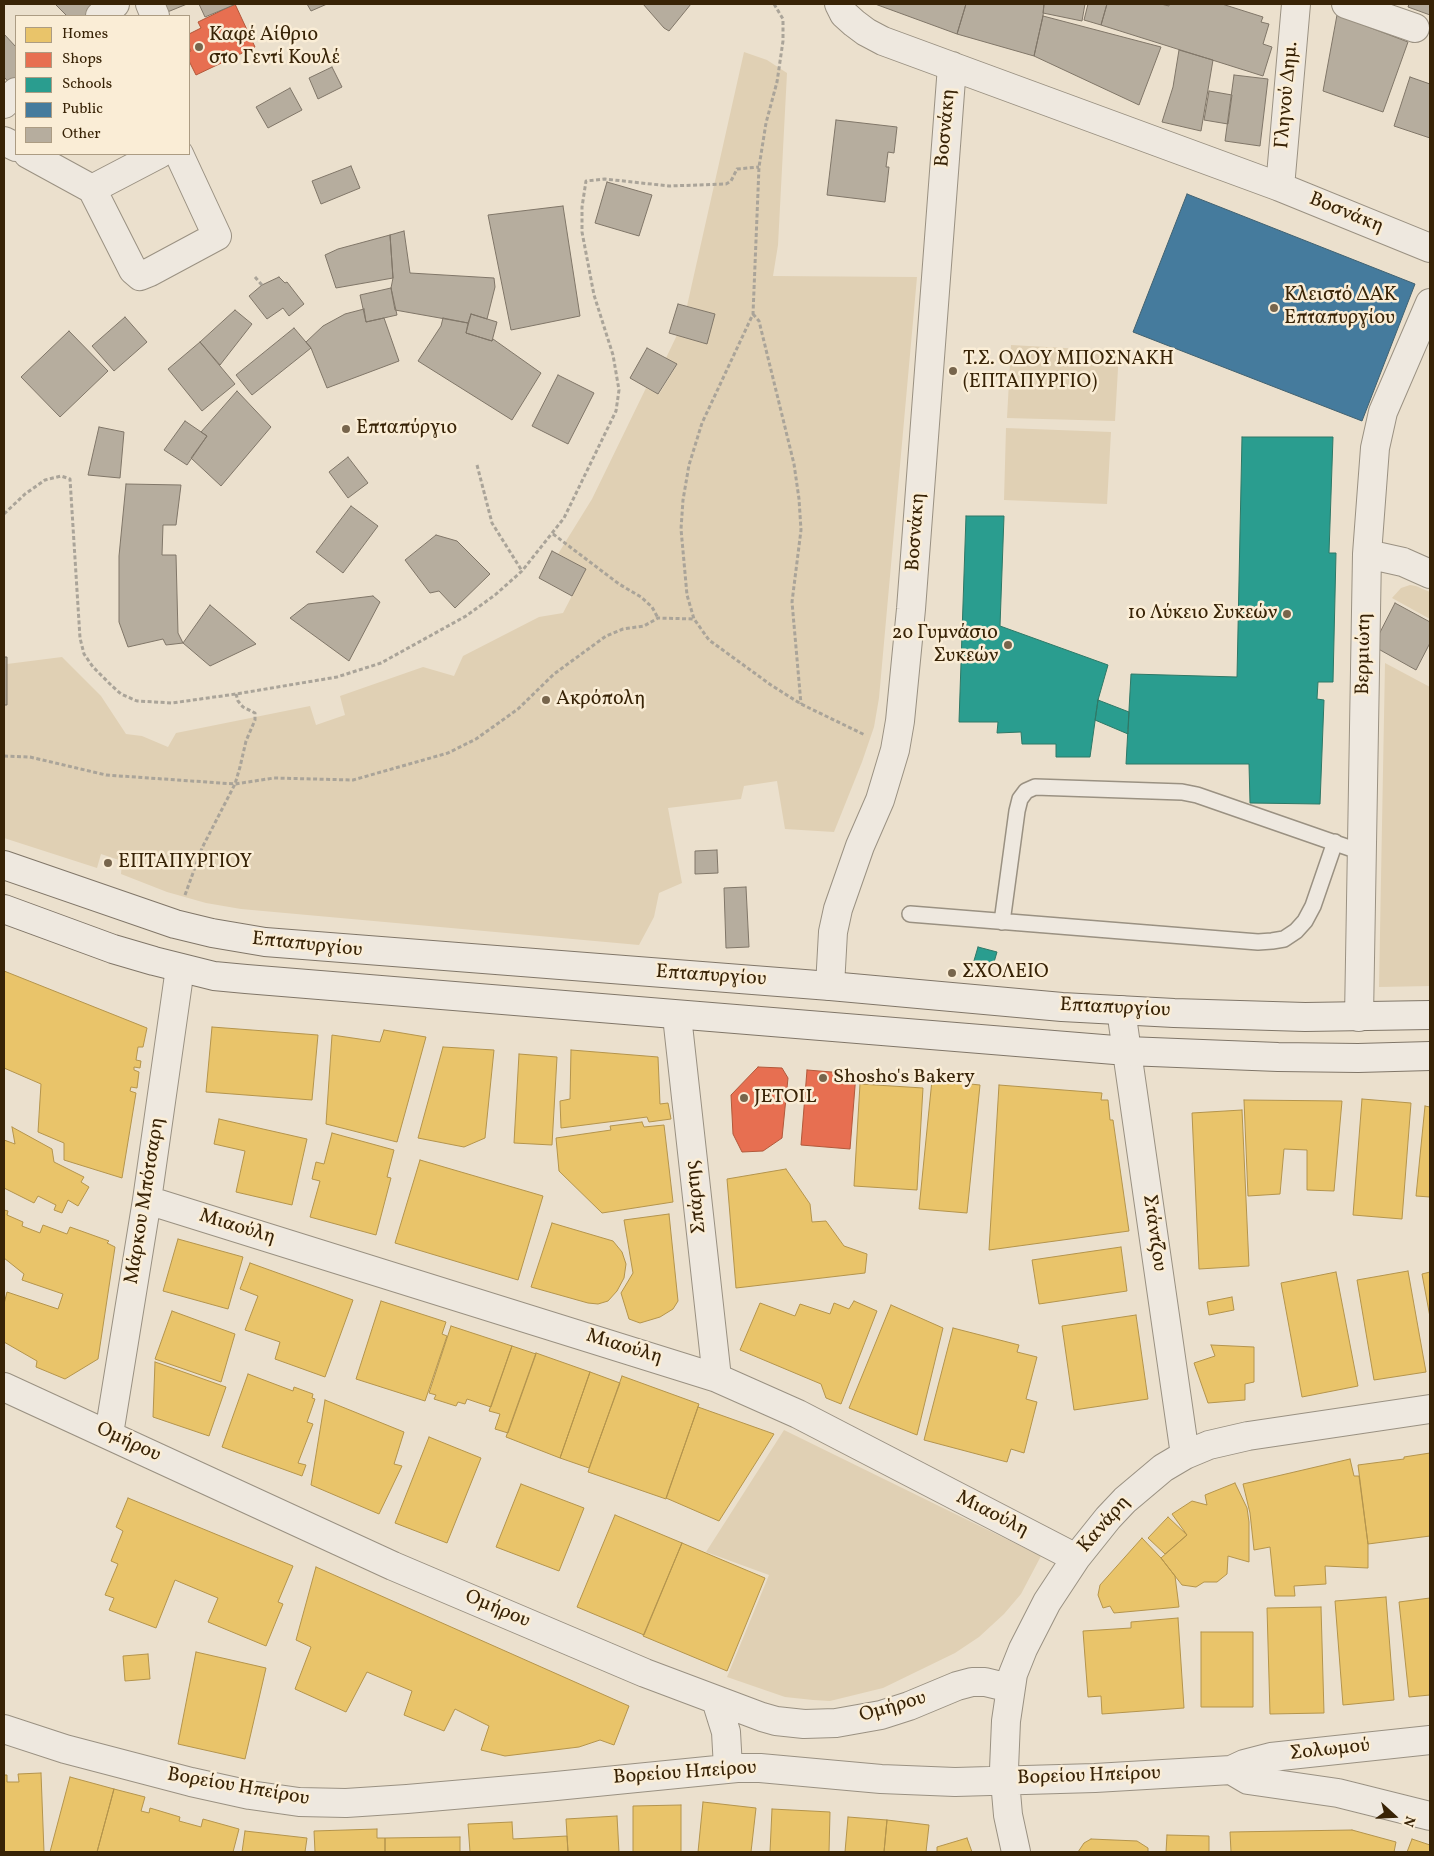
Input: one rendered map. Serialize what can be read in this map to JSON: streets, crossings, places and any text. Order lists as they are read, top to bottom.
{
  "streets": {
    "street": [
      "Γληνού Δημ.",
      "Βοσνάκη",
      "Βερμιώτη",
      "Επταπυργίου",
      "Σπάρτης",
      "Μάρκου Μπότσαρη",
      "Μιαούλη",
      "Στάντζου",
      "Ομήρου",
      "Κανάρη",
      "Σολωμού",
      "Βορείου Ηπείρου"
    ]
  },
  "crossings": [
    ["Γληνού Δημ.", "Βοσνάκη"],
    ["Βοσνάκη", "Επταπυργίου"],
    ["Βερμιώτη", "Επταπυργίου"],
    ["Επταπυργίου", "Σπάρτης"],
    ["Επταπυργίου", "Μάρκου Μπότσαρη"],
    ["Επταπυργίου", "Στάντζου"],
    ["Σπάρτης", "Μιαούλη"],
    ["Μάρκου Μπότσαρη", "Μιαούλη"],
    ["Μάρκου Μπότσαρη", "Ομήρου"],
    ["Μιαούλη", "Κανάρη"],
    ["Στάντζου", "Κανάρη"],
    ["Ομήρου", "Κανάρη"],
    ["Κανάρη", "Βορείου Ηπείρου"],
    ["Σολωμού", "Βορείου Ηπείρου"]
  ],
  "places": [
    "Καφέ Αίθριο στο Γεντί Κουλέ",
    "Κλειστό ΔΑΚ Επταπυργίου",
    "Τ.Σ. ΟΔΟΥ ΜΠΟΣΝΑΚΗ (ΕΠΤΑΠΥΡΓΙΟ)",
    "Επταπύργιο",
    "1ο Λύκειο Συκεών",
    "2ο Γυμνάσιο Συκεών",
    "Ακρόπολη",
    "ΕΠΤΑΠΥΡΓΙΟΥ",
    "ΣΧΟΛΕΙΟ",
    "Shosho's Bakery",
    "JETOIL"
  ],
  "legend": [
    "Homes",
    "Shops",
    "Schools",
    "Public",
    "Other"
  ],
  "north": "right"
}
